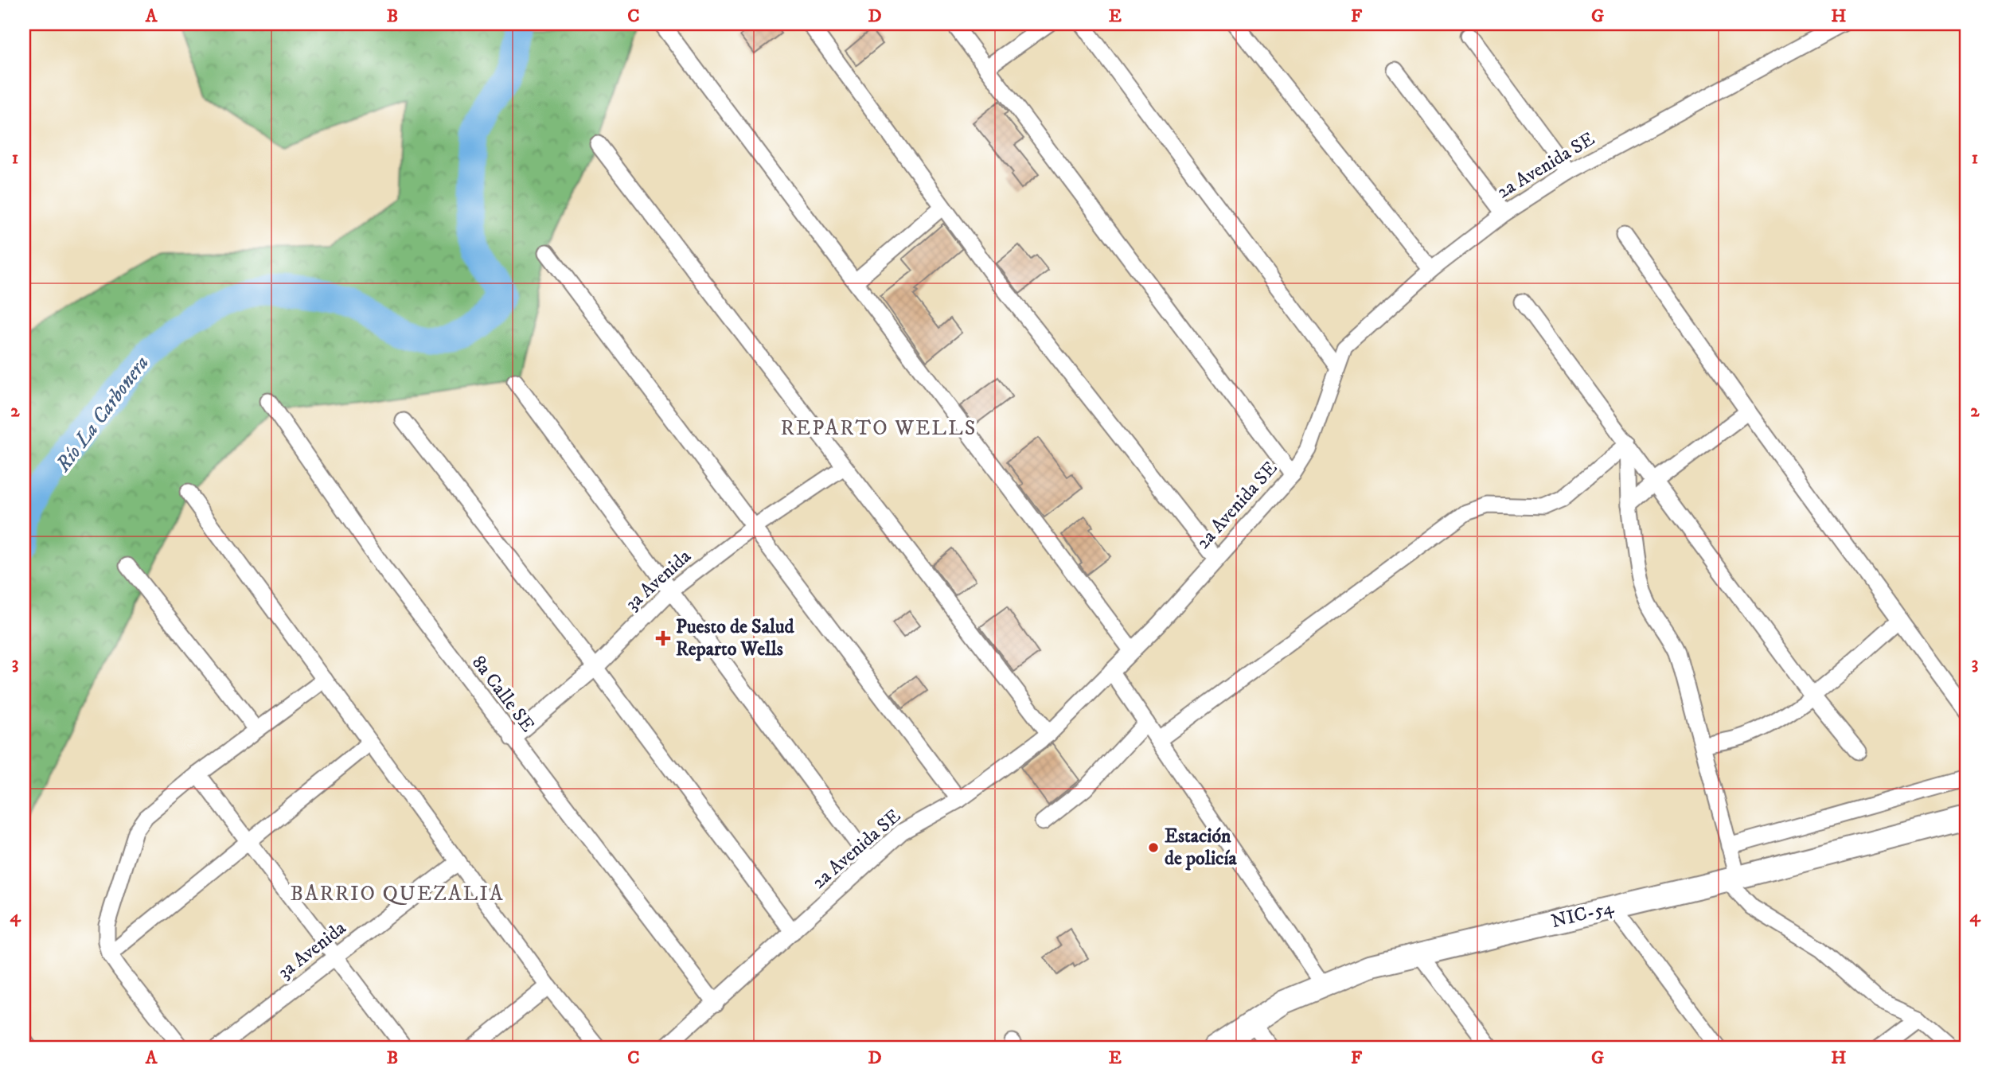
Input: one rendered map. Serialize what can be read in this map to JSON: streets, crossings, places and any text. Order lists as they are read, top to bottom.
{
  "streets": {
    "main road": ["NIC-54"],
    "street": ["2a Avenida SE", "3a Avenida", "8a Calle SE"]
  },
  "crossings": [
    ["2a Avenida SE", "8a Calle SE"],
    ["3a Avenida", "8a Calle SE"]
  ],
  "districts": ["REPARTO WELLS", "BARRIO QUEZALIA"],
  "water": ["Río La Carbonera"],
  "places": {
    "health": ["Puesto de Salud Reparto Wells"],
    "other": ["Estación de policía"]
  },
  "grid": {
    "columns": [
      "A",
      "B",
      "C",
      "D",
      "E",
      "F",
      "G",
      "H"
    ],
    "rows": [
      "1",
      "2",
      "3",
      "4"
    ]
  }
}
